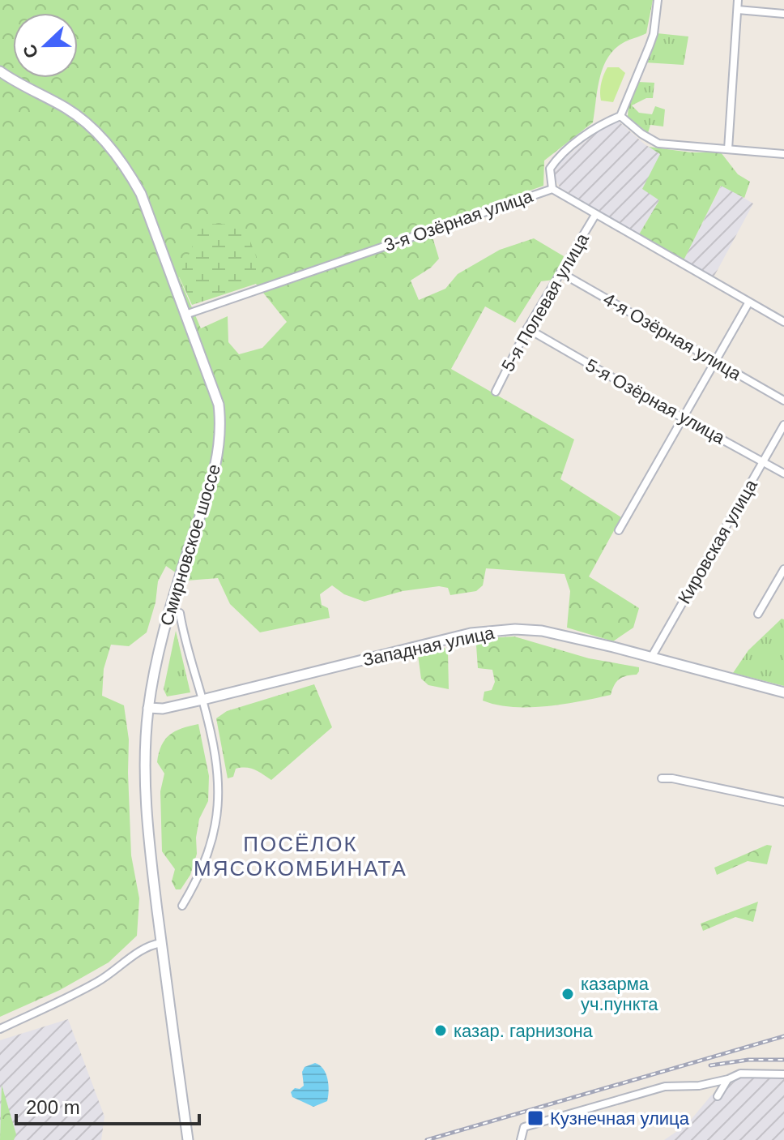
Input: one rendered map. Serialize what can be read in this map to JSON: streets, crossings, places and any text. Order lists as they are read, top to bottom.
{
  "streets": {
    "main road": ["Смирновское шоссе", "Западная улица"],
    "street": [
      "3-я Озёрная улица",
      "5-я Полевая улица",
      "4-я Озёрная улица",
      "5-я Озёрная улица",
      "Кировская улица"
    ]
  },
  "crossings": [
    ["3-я Озёрная улица", "5-я Полевая улица"],
    ["3-я Озёрная улица", "Смирновское шоссе"],
    ["5-я Полевая улица", "4-я Озёрная улица"],
    ["5-я Полевая улица", "5-я Озёрная улица"],
    ["5-я Озёрная улица", "Кировская улица"],
    ["Кировская улица", "Западная улица"],
    ["Смирновское шоссе", "Западная улица"]
  ],
  "districts": ["ПОСЁЛОК МЯСОКОМБИНАТА"],
  "places": {
    "other": ["казарма уч.пункта", "казар. гарнизона"],
    "transit": ["Кузнечная улица"]
  },
  "scale_bar": "200 m",
  "north": "left"
}
